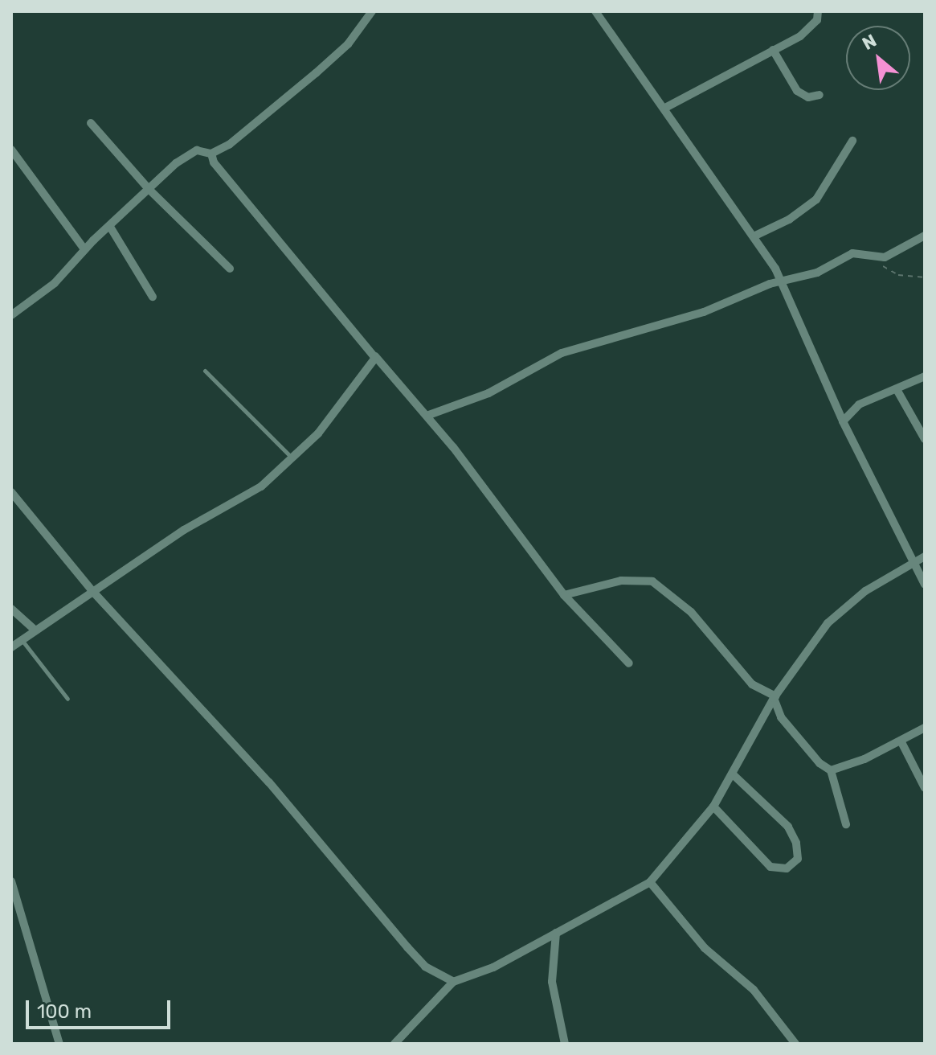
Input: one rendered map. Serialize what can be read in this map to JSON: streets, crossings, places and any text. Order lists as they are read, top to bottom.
{
  "scale_bar": "100 m",
  "north": "top left"
}
